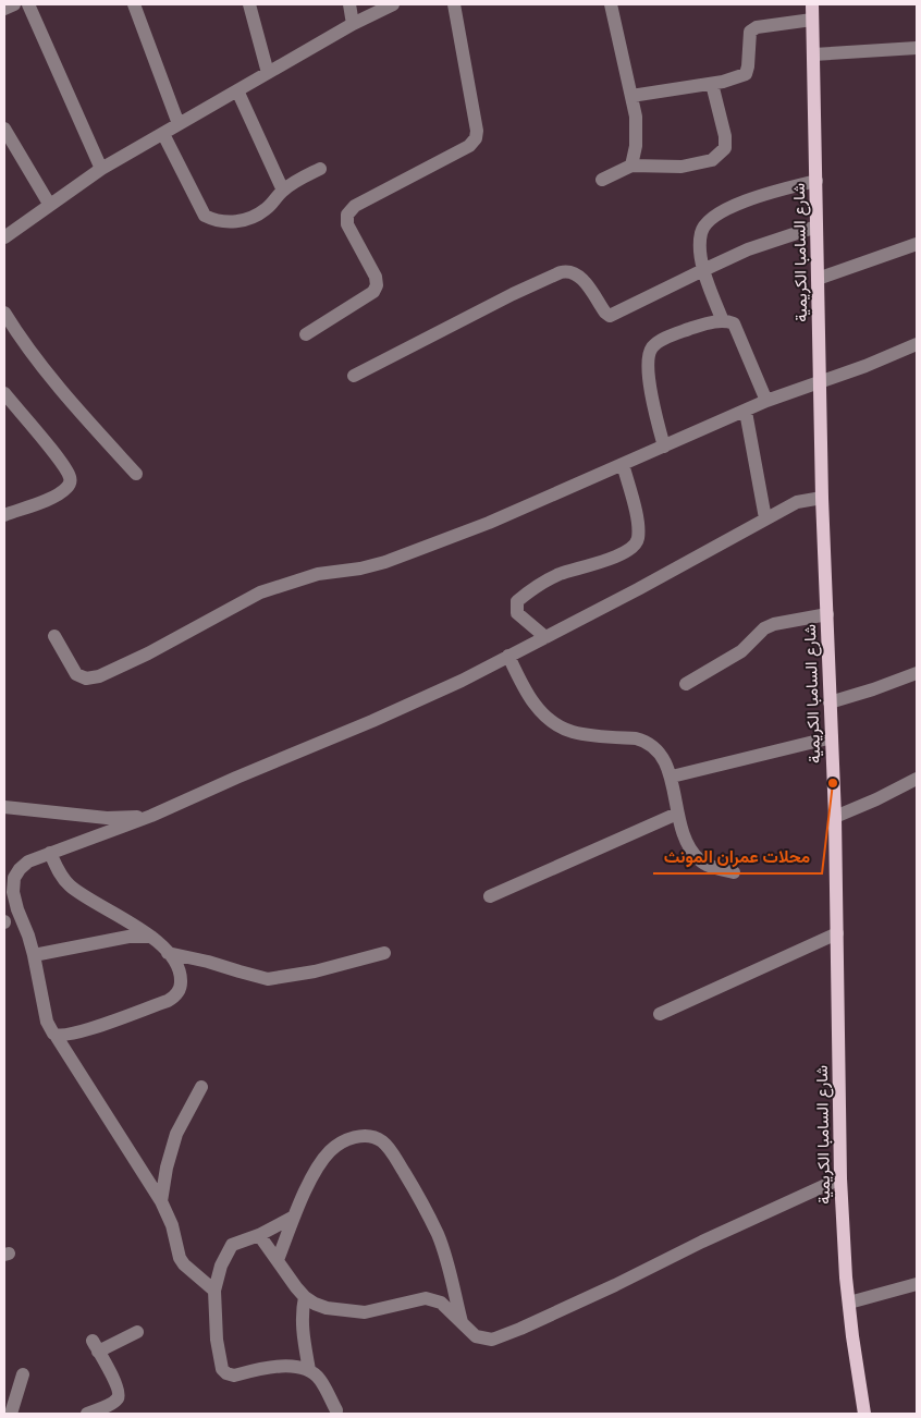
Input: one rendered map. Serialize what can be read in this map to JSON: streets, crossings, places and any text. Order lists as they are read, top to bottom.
{
  "streets": {
    "main road": ["شارع السامبا الكريمية"]
  },
  "places": ["محلات عمران المونث"]
}
